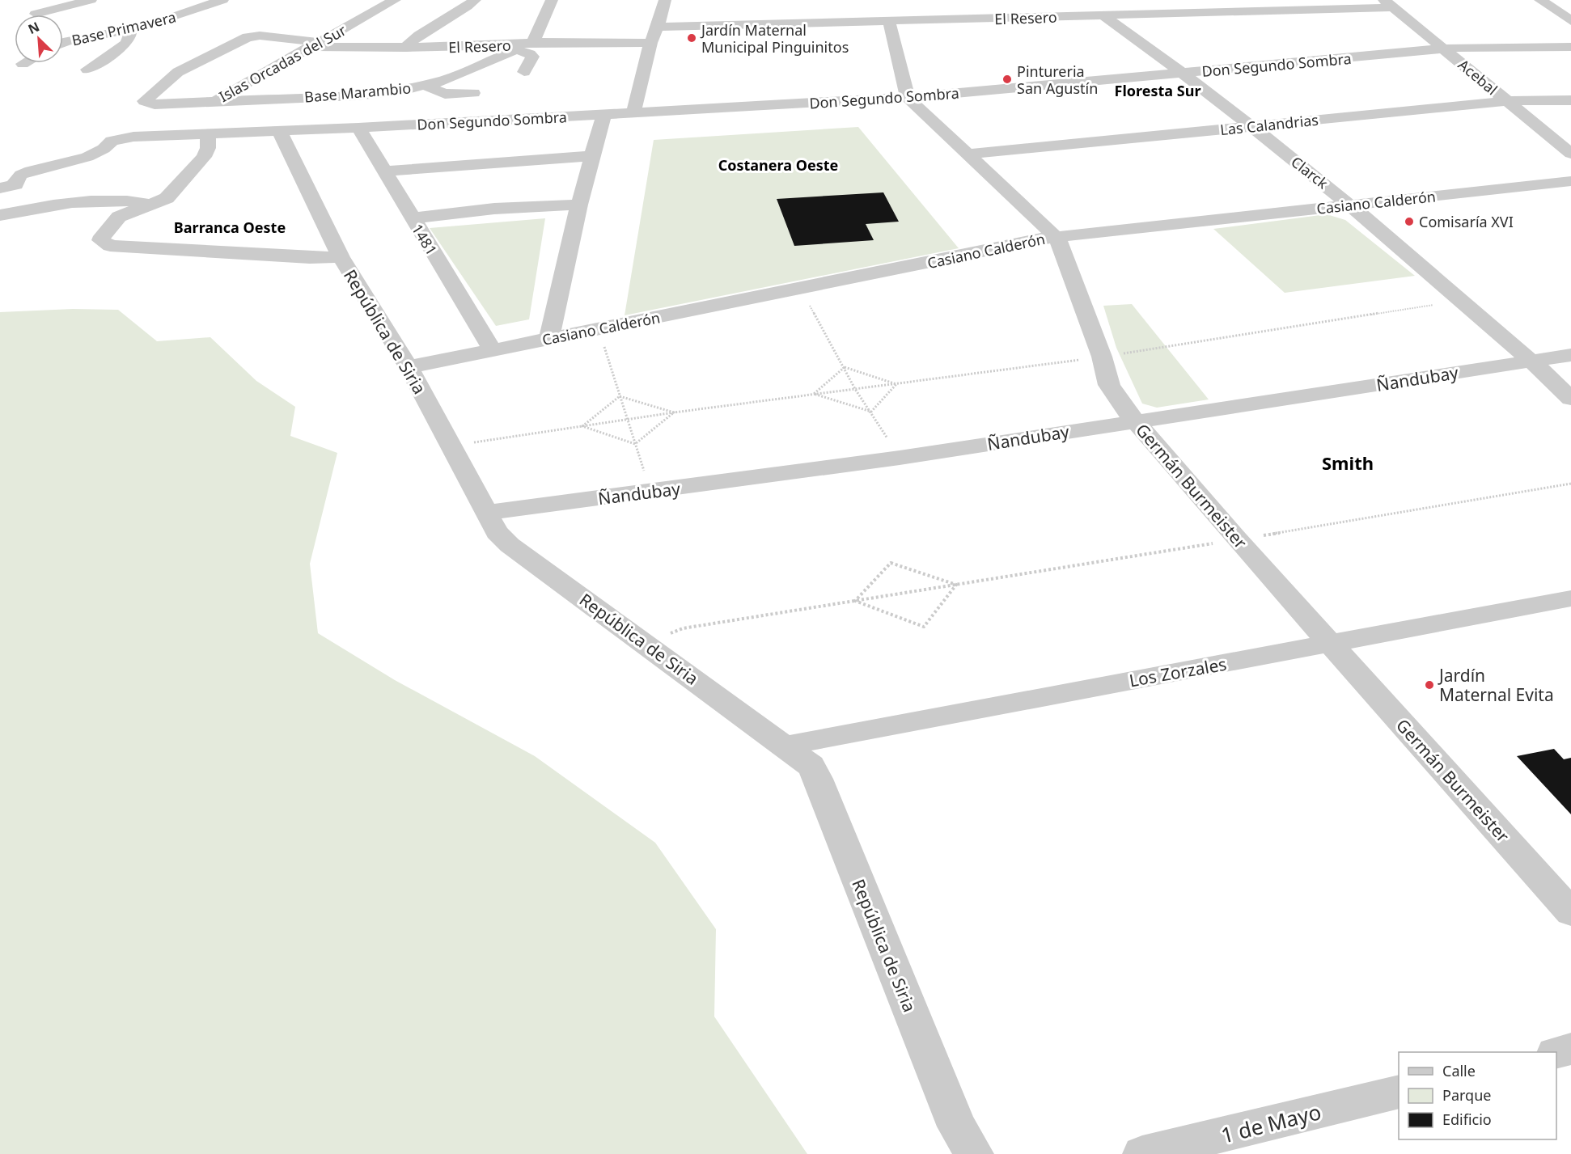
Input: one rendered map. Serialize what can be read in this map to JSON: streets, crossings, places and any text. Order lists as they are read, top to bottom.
{
  "streets": {
    "street": [
      "El Resero",
      "Base Primavera",
      "Islas Orcadas del Sur",
      "Don Segundo Sombra",
      "Acebal",
      "Base Marambio",
      "Las Calandrias",
      "Clarck",
      "Casiano Calderón",
      "1481",
      "República de Siria",
      "Ñandubay",
      "Germán Burmeister",
      "Los Zorzales",
      "1 de Mayo"
    ]
  },
  "crossings": [
    ["El Resero", "Islas Orcadas del Sur"],
    ["El Resero", "Acebal"],
    ["El Resero", "Base Marambio"],
    ["El Resero", "Clarck"],
    ["Islas Orcadas del Sur", "Don Segundo Sombra"],
    ["Islas Orcadas del Sur", "Base Marambio"],
    ["Don Segundo Sombra", "Acebal"],
    ["Don Segundo Sombra", "Clarck"],
    ["Don Segundo Sombra", "1481"],
    ["Don Segundo Sombra", "República de Siria"],
    ["Don Segundo Sombra", "Germán Burmeister"],
    ["Acebal", "Las Calandrias"],
    ["Las Calandrias", "Clarck"],
    ["Las Calandrias", "Germán Burmeister"],
    ["Clarck", "Casiano Calderón"],
    ["Clarck", "Ñandubay"],
    ["Casiano Calderón", "1481"],
    ["Casiano Calderón", "República de Siria"],
    ["Casiano Calderón", "Germán Burmeister"],
    ["República de Siria", "Ñandubay"],
    ["República de Siria", "Los Zorzales"],
    ["Ñandubay", "Germán Burmeister"],
    ["Germán Burmeister", "Los Zorzales"]
  ],
  "districts": [
    "Floresta Sur",
    "Costanera Oeste",
    "Barranca Oeste",
    "Smith"
  ],
  "places": [
    "Jardín Maternal Municipal Pinguinitos",
    "Pintureria San Agustín",
    "Comisaría XVI",
    "Jardín Maternal Evita"
  ],
  "legend": ["Calle", "Parque", "Edificio"],
  "north": "top left"
}
